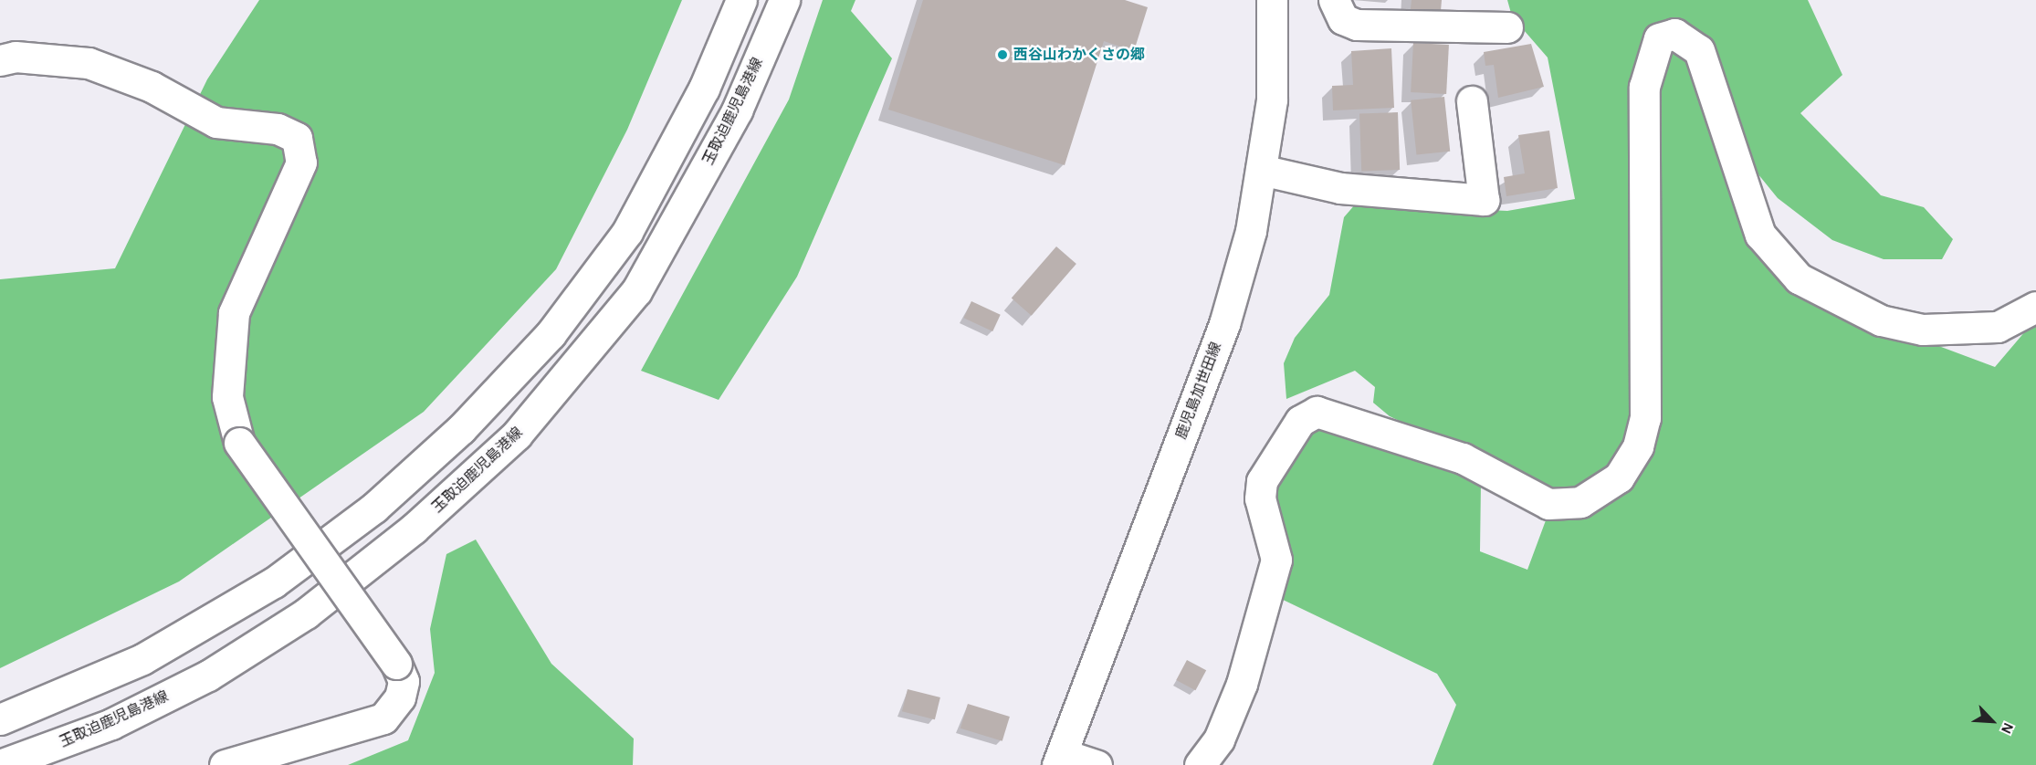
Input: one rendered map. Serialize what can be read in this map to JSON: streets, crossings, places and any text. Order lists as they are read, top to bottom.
{
  "streets": {
    "street": ["玉取迫鹿児島港線", "鹿児島加世田線"]
  },
  "places": ["西谷山わかくさの郷"],
  "north": "bottom right"
}
